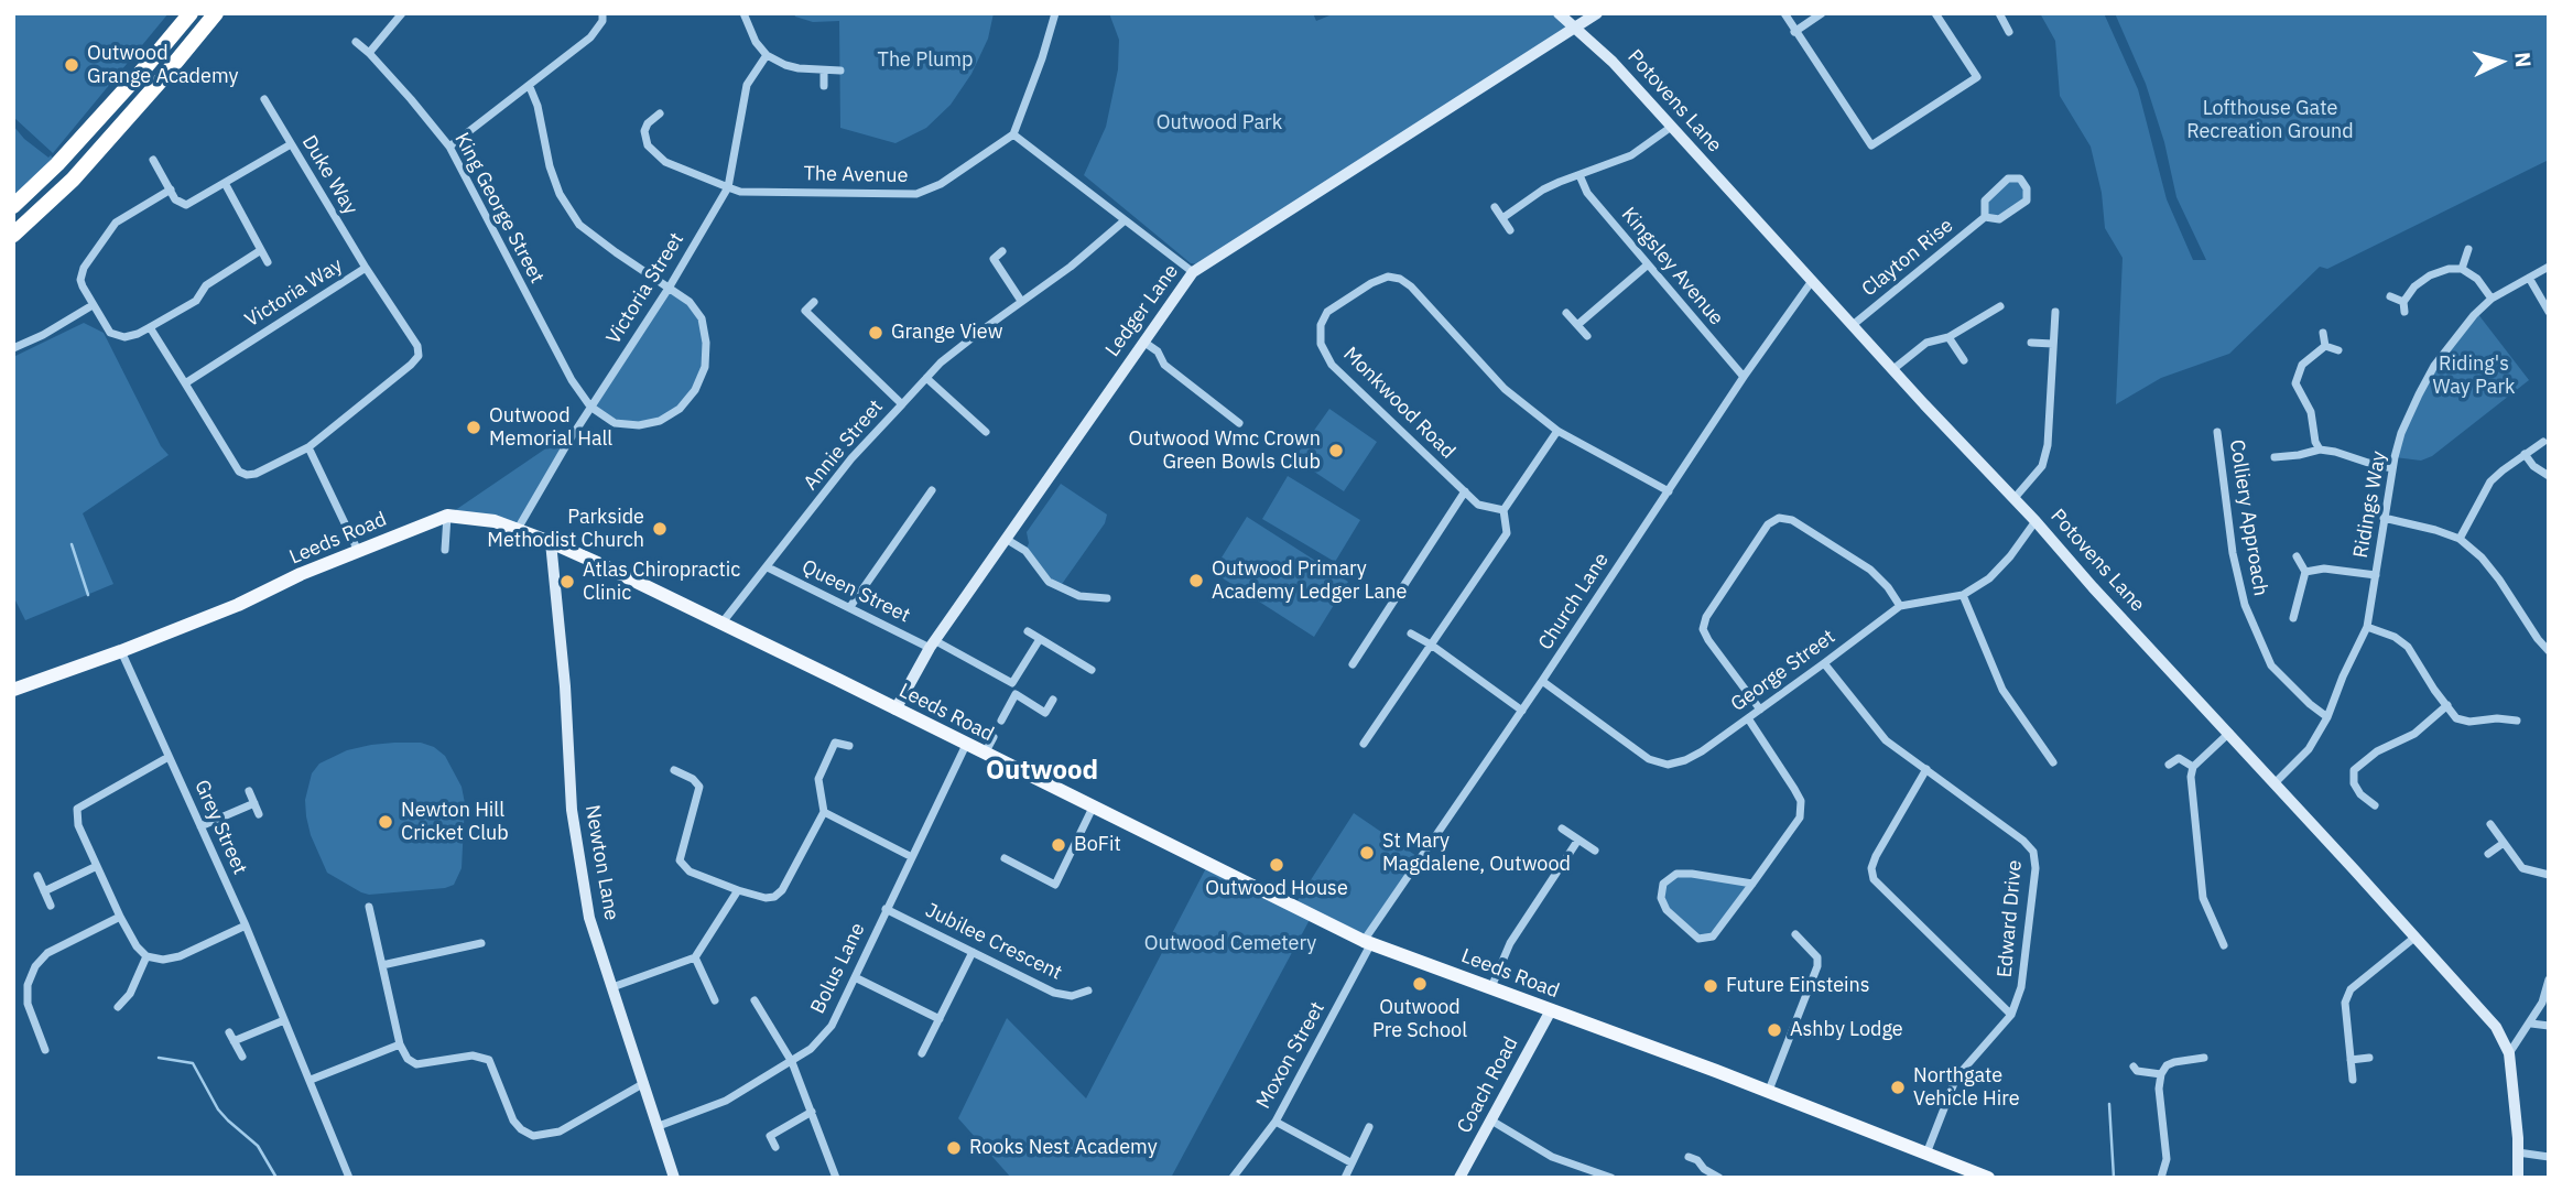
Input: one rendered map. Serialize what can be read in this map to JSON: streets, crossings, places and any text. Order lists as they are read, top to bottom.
{
  "streets": {
    "main road": ["Leeds Road"],
    "street": [
      "Potovens Lane",
      "Duke Way",
      "The Avenue",
      "King George Street",
      "Clayton Rise",
      "Kingsley Avenue",
      "Victoria Street",
      "Victoria Way",
      "Ledger Lane",
      "Monkwood Road",
      "Annie Street",
      "Ridings Way",
      "Colliery Approach",
      "Queen Street",
      "Church Lane",
      "George Street",
      "Grey Street",
      "Newton Lane",
      "Edward Drive",
      "Jubilee Crescent",
      "Bolus Lane",
      "Moxon Street",
      "Coach Road"
    ]
  },
  "crossings": [
    ["Potovens Lane", "Clayton Rise"],
    ["Potovens Lane", "Ledger Lane"],
    ["Potovens Lane", "Ridings Way"],
    ["Potovens Lane", "Church Lane"],
    ["Potovens Lane", "George Street"],
    ["Duke Way", "Victoria Way"],
    ["The Avenue", "Victoria Street"],
    ["King George Street", "Victoria Street"],
    ["Kingsley Avenue", "Church Lane"],
    ["Victoria Street", "Leeds Road"],
    ["Ledger Lane", "Leeds Road"],
    ["Ledger Lane", "Queen Street"],
    ["Monkwood Road", "Church Lane"],
    ["Annie Street", "Leeds Road"],
    ["Annie Street", "Queen Street"],
    ["Ridings Way", "Colliery Approach"],
    ["Leeds Road", "Church Lane"],
    ["Leeds Road", "Grey Street"],
    ["Leeds Road", "Newton Lane"],
    ["Leeds Road", "Edward Drive"],
    ["Leeds Road", "Bolus Lane"],
    ["Leeds Road", "Moxon Street"],
    ["Leeds Road", "Coach Road"],
    ["Church Lane", "George Street"],
    ["Church Lane", "Moxon Street"],
    ["George Street", "Edward Drive"],
    ["Newton Lane", "Bolus Lane"],
    ["Jubilee Crescent", "Bolus Lane"]
  ],
  "districts": ["Outwood"],
  "parks": [
    "The Plump",
    "Lofthouse Gate Recreation Ground",
    "Outwood Park",
    "Riding's Way Park",
    "Outwood Cemetery"
  ],
  "places": [
    "Outwood Grange Academy",
    "Grange View",
    "Outwood Memorial Hall",
    "Outwood Wmc Crown Green Bowls Club",
    "Parkside Methodist Church",
    "Outwood Primary Academy Ledger Lane",
    "Atlas Chiropractic Clinic",
    "Newton Hill Cricket Club",
    "BoFit",
    "St Mary Magdalene, Outwood",
    "Outwood House",
    "Outwood Pre School",
    "Future Einsteins",
    "Ashby Lodge",
    "Northgate Vehicle Hire",
    "Rooks Nest Academy"
  ],
  "north": "right"
}
